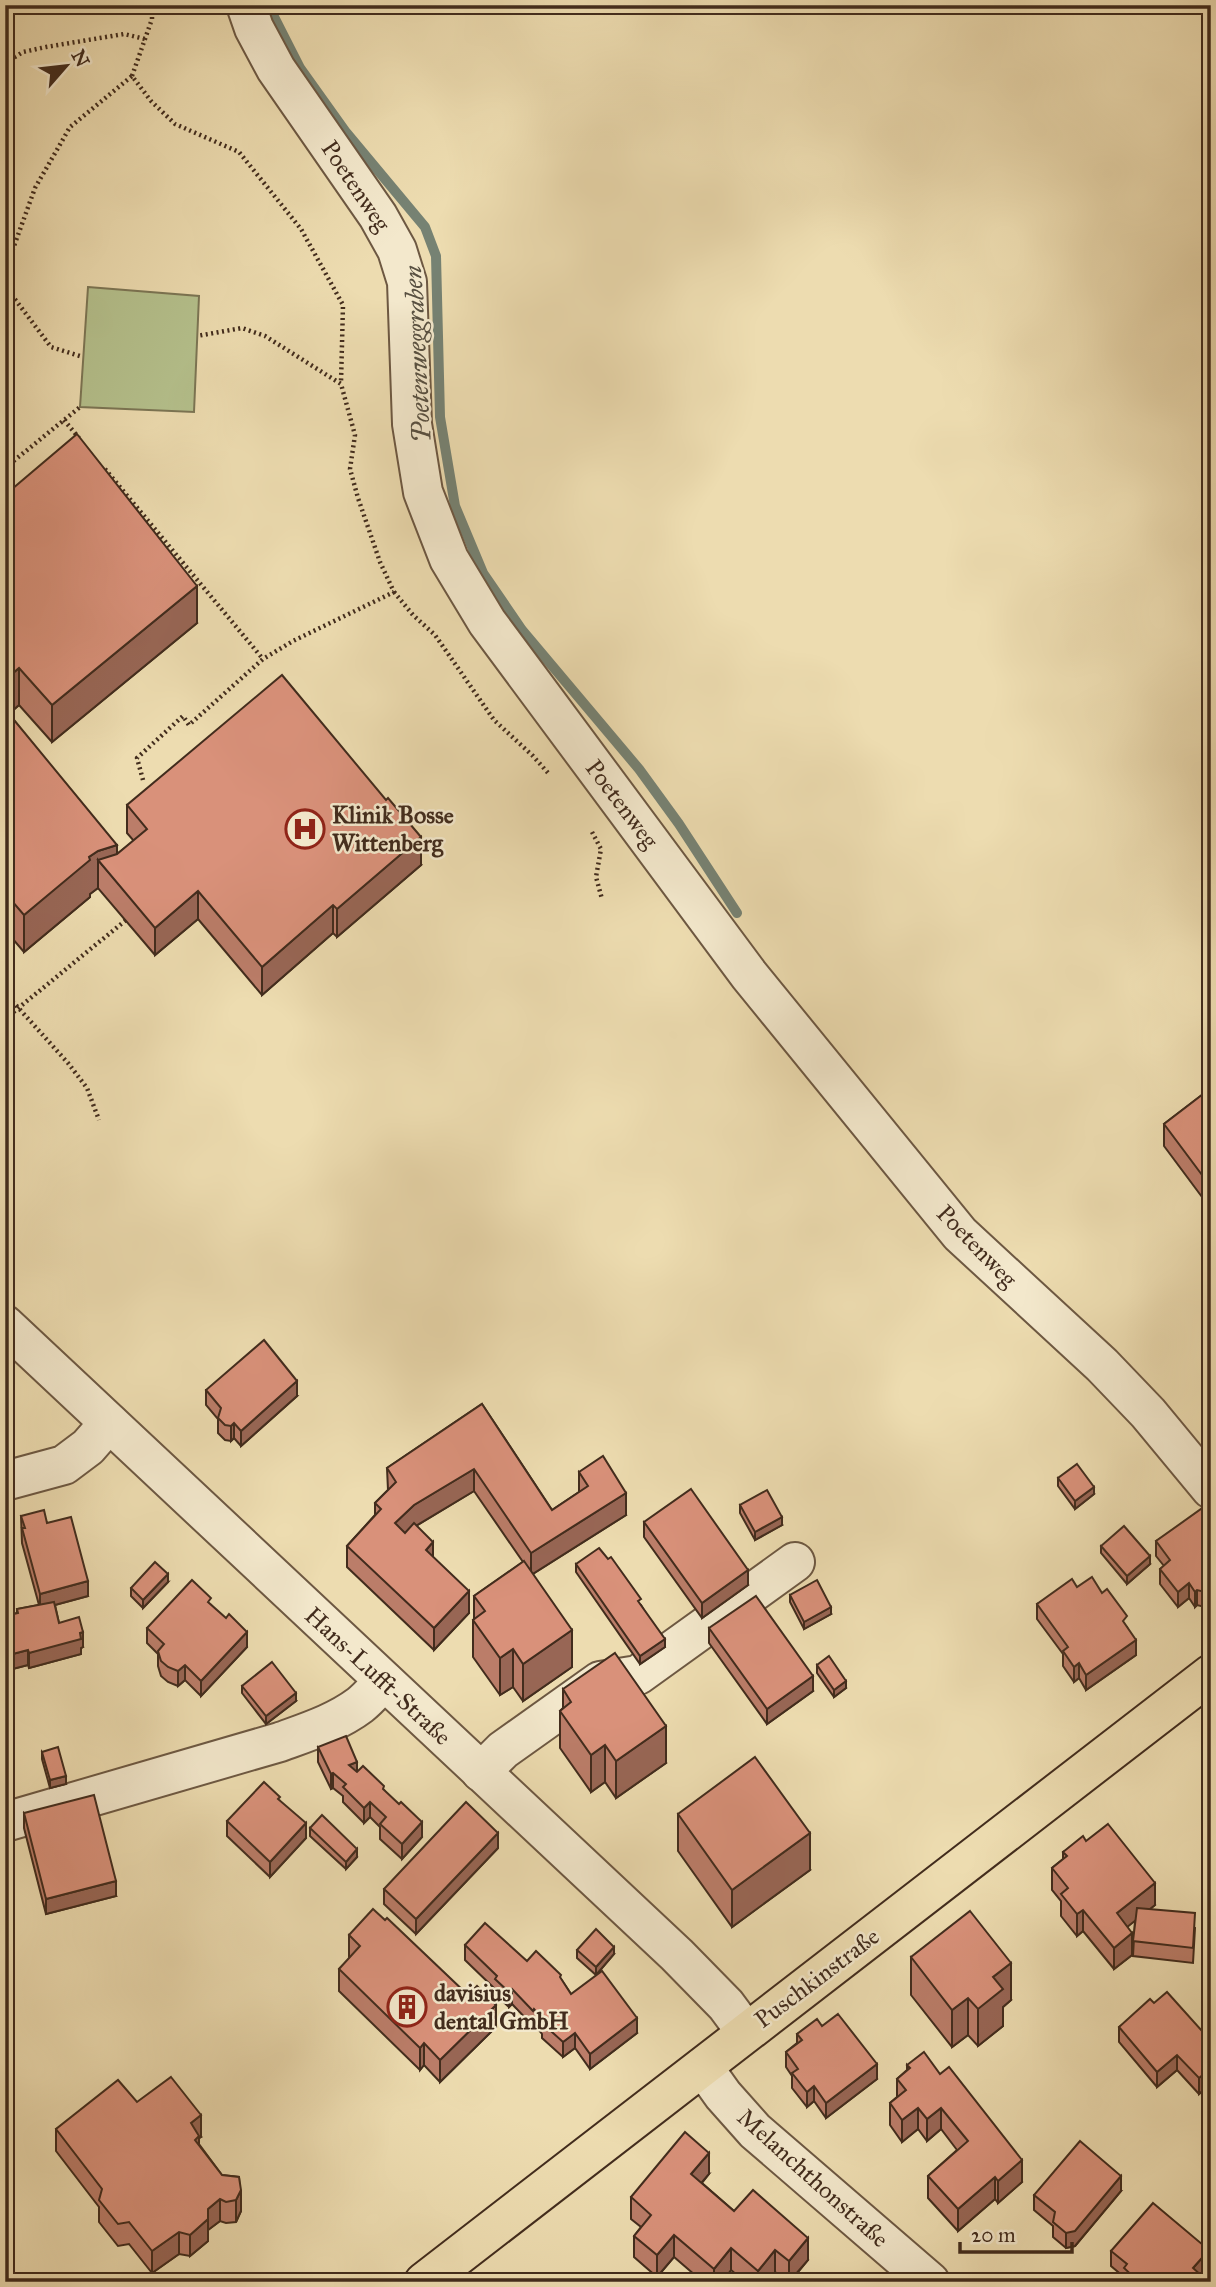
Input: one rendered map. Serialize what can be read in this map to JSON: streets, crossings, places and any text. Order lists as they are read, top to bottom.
{
  "streets": {
    "main road": ["Puschkinstraße"],
    "street": ["Poetenweg", "Hans-Lufft-Straße", "Melanchthonstraße"]
  },
  "crossings": [
    ["Hans-Lufft-Straße", "Puschkinstraße"],
    ["Puschkinstraße", "Melanchthonstraße"]
  ],
  "water": ["Poetenweggraben"],
  "places": {
    "hospital": ["Klinik Bosse Wittenberg"],
    "building": ["davisius dental GmbH"]
  },
  "scale_bar": "20 m",
  "north": "top right"
}
